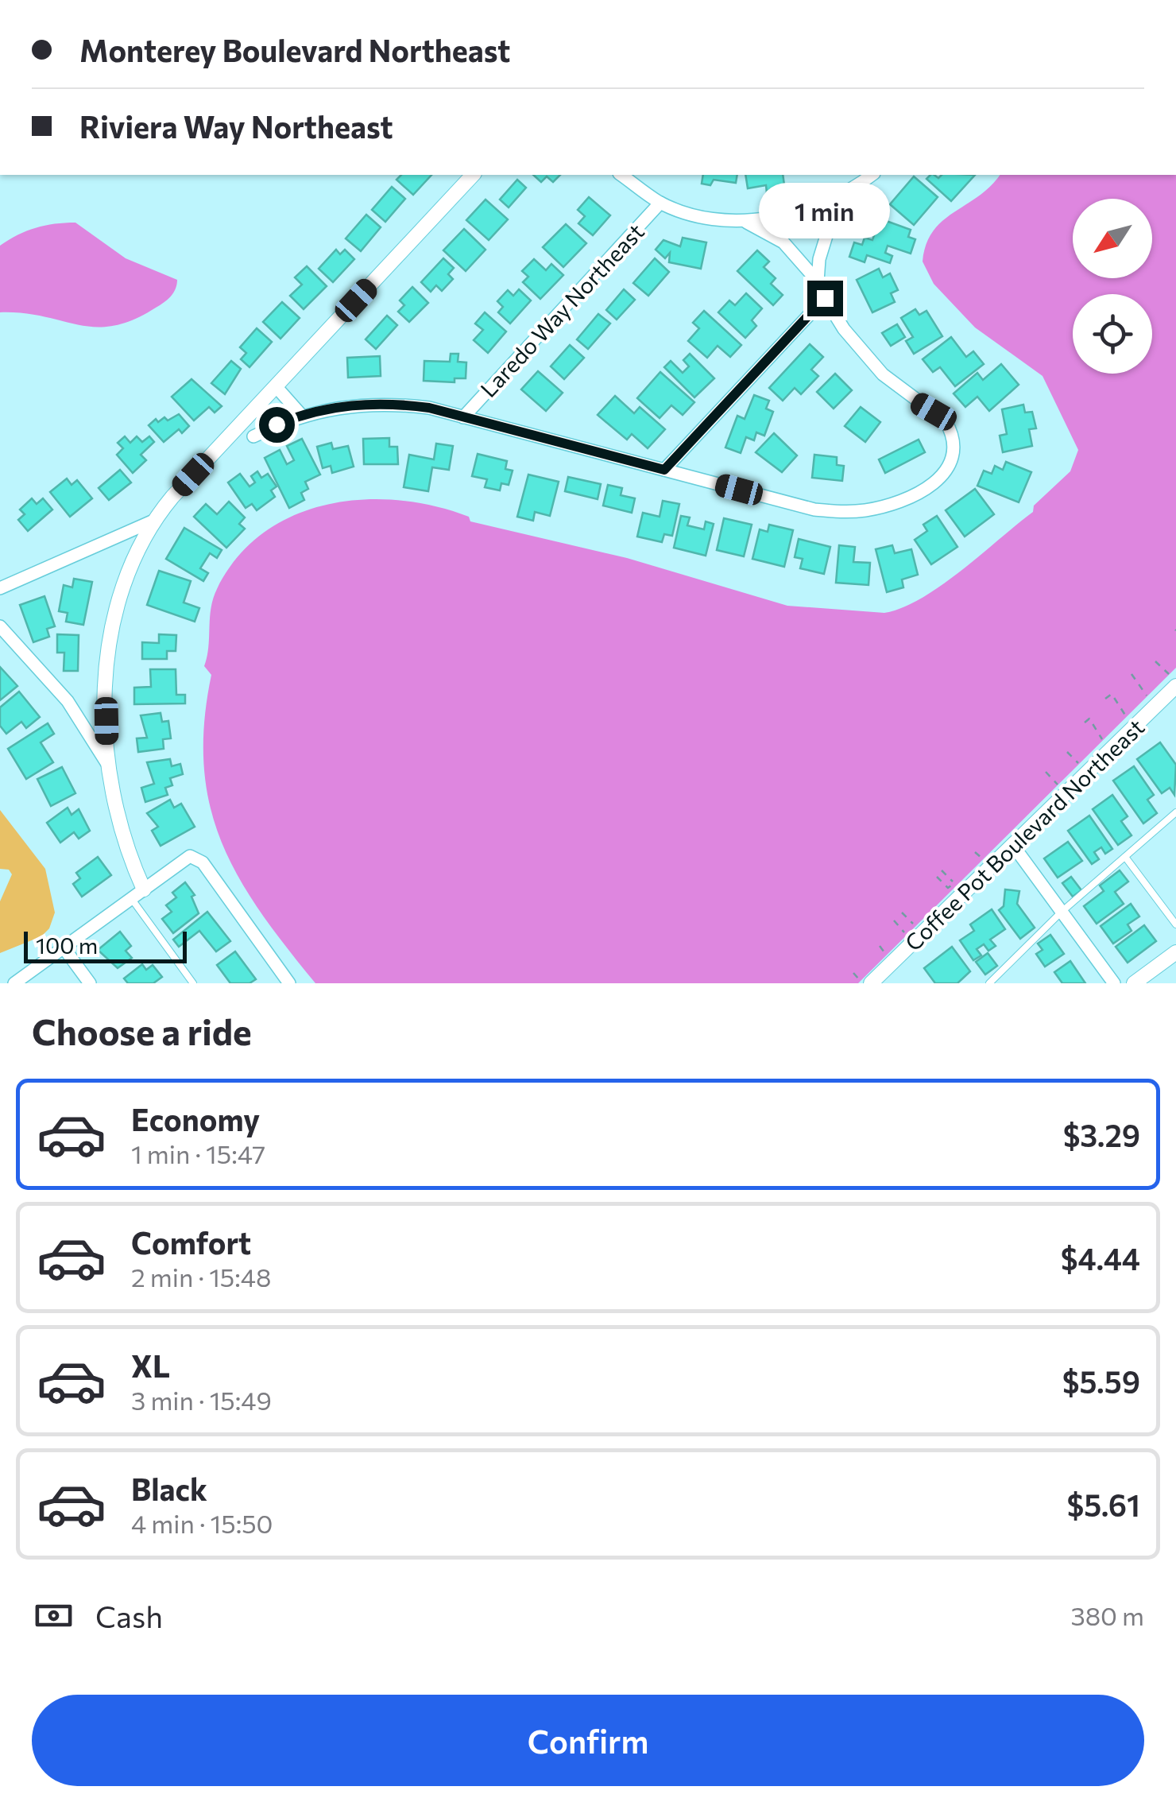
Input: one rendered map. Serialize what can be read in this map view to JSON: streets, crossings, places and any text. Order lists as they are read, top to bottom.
{
  "streets": {
    "street": ["Laredo Way Northeast", "Coffee Pot Boulevard Northeast"]
  },
  "scale_bar": "100 m",
  "north": "bottom left",
  "page": {
    "banner": ["Monterey Boulevard Northeast", "Riviera Way Northeast"],
    "bubble": "1 min",
    "scale": "100 m",
    "heading": "Choose a ride",
    "list": [
      {
        "name": "Economy",
        "note": "1 min · 15:47",
        "value": "$3.29"
      },
      {
        "name": "Comfort",
        "note": "2 min · 15:48",
        "value": "$4.44"
      },
      {
        "name": "XL",
        "note": "3 min · 15:49",
        "value": "$5.59"
      },
      {
        "name": "Black",
        "note": "4 min · 15:50",
        "value": "$5.61"
      }
    ],
    "pay": ["Cash", "380 m"],
    "buttons": "Confirm"
  }
}
